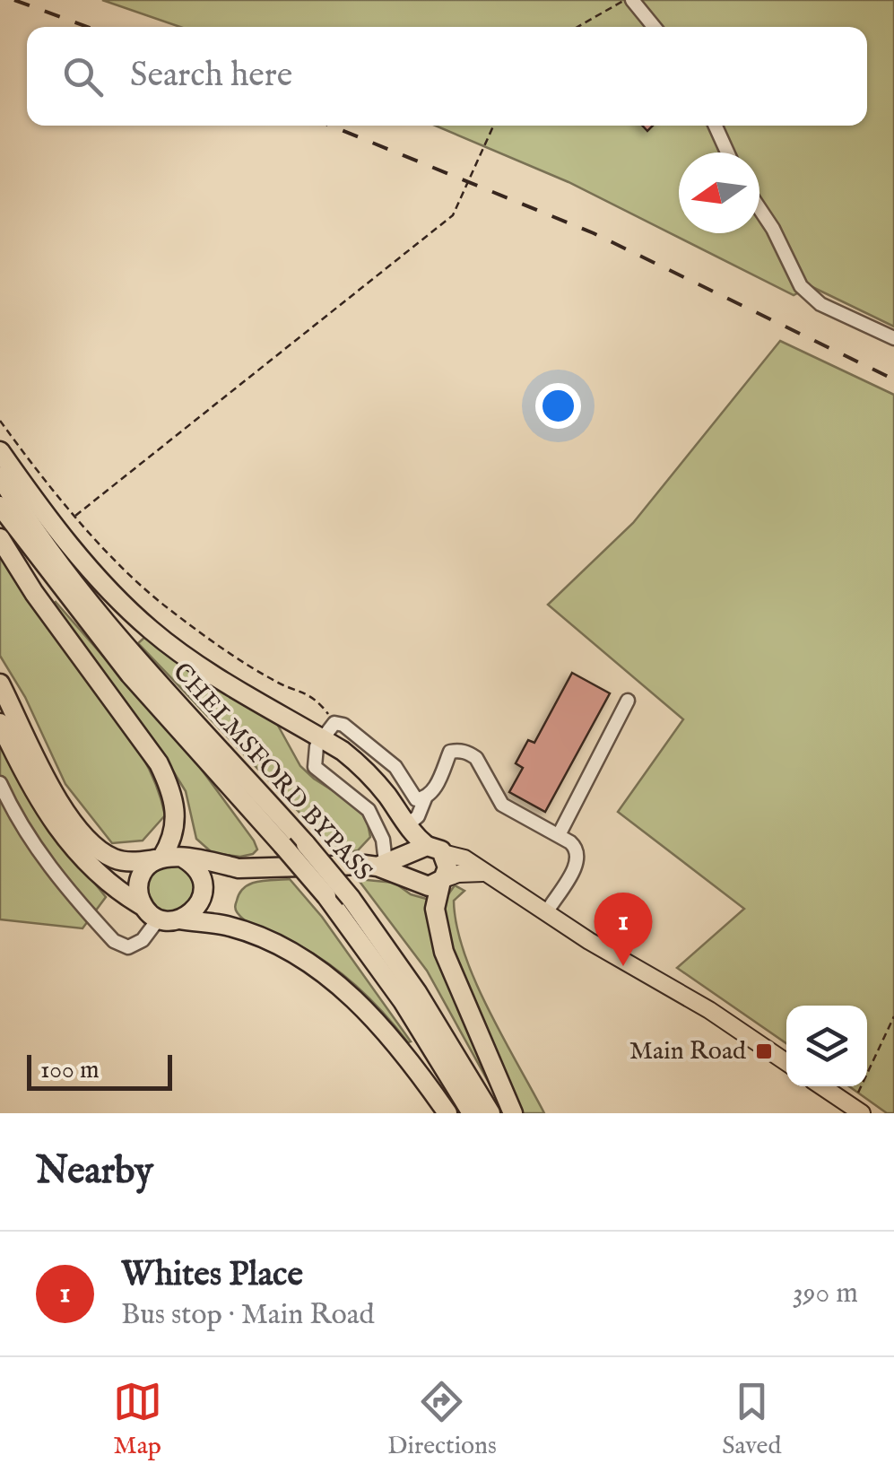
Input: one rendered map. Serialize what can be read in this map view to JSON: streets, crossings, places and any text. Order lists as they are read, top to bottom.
{
  "streets": {
    "highway": ["CHELMSFORD BYPASS"]
  },
  "places": {
    "transit": ["Main Road"]
  },
  "scale_bar": "100 m",
  "north": "left",
  "page": {
    "search": "Search here",
    "pins": "1",
    "scale": "100 m",
    "heading": "Nearby",
    "list": [
      {
        "mark": "1",
        "name": "Whites Place",
        "note": "Bus stop · Main Road",
        "value": "390 m"
      }
    ],
    "nav": ["Map", "Directions", "Saved"]
  }
}
